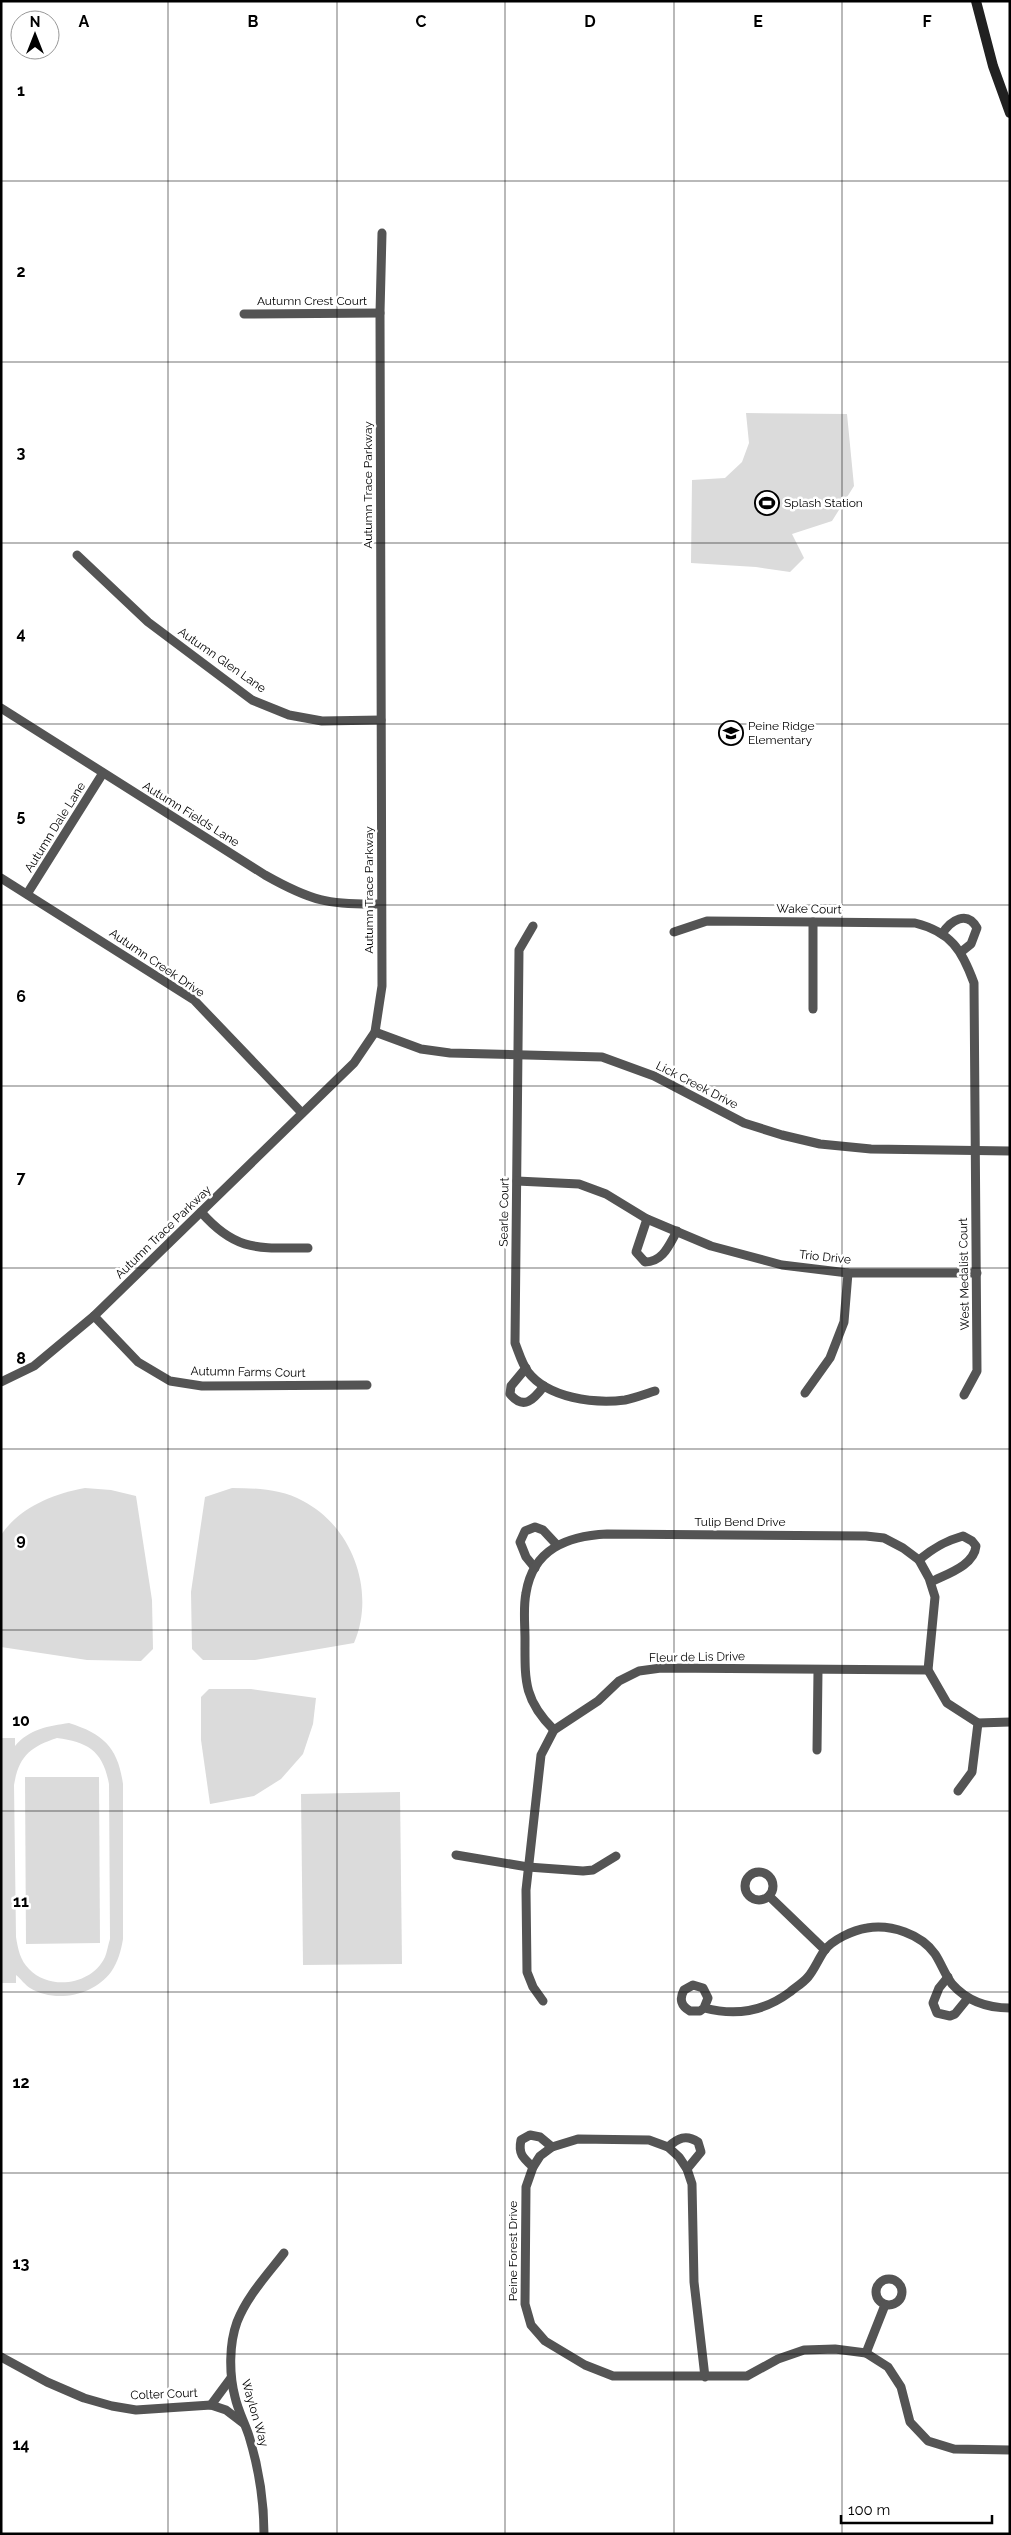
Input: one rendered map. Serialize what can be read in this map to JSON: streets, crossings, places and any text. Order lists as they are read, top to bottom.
{
  "streets": {
    "street": [
      "Autumn Crest Court",
      "Autumn Trace Parkway",
      "Autumn Glen Lane",
      "Autumn Fields Lane",
      "Autumn Dale Lane",
      "Wake Court",
      "Autumn Creek Drive",
      "Lick Creek Drive",
      "Searle Court",
      "Trio Drive",
      "West Medalist Court",
      "Autumn Farms Court",
      "Tulip Bend Drive",
      "Fleur de Lis Drive",
      "Peine Forest Drive",
      "Colter Court",
      "Waylon Way"
    ]
  },
  "crossings": [
    ["Autumn Crest Court", "Autumn Trace Parkway"],
    ["Autumn Trace Parkway", "Autumn Glen Lane"],
    ["Autumn Trace Parkway", "Autumn Fields Lane"],
    ["Autumn Trace Parkway", "Autumn Creek Drive"],
    ["Autumn Trace Parkway", "Lick Creek Drive"],
    ["Autumn Trace Parkway", "Autumn Farms Court"],
    ["Autumn Fields Lane", "Autumn Dale Lane"],
    ["Autumn Dale Lane", "Autumn Creek Drive"],
    ["Wake Court", "Lick Creek Drive"],
    ["Wake Court", "West Medalist Court"],
    ["Lick Creek Drive", "Searle Court"],
    ["Lick Creek Drive", "West Medalist Court"],
    ["Searle Court", "Trio Drive"],
    ["Trio Drive", "West Medalist Court"],
    ["Tulip Bend Drive", "Fleur de Lis Drive"],
    ["Colter Court", "Waylon Way"]
  ],
  "places": {
    "sports": ["Splash Station"],
    "school or university": ["Peine Ridge Elementary"]
  },
  "scale_bar": "100 m",
  "north": "top",
  "grid": {
    "columns": [
      "A",
      "B",
      "C",
      "D",
      "E",
      "F"
    ],
    "rows": [
      "1",
      "2",
      "3",
      "4",
      "5",
      "6",
      "7",
      "8",
      "9",
      "10",
      "11",
      "12",
      "13",
      "14"
    ]
  }
}
